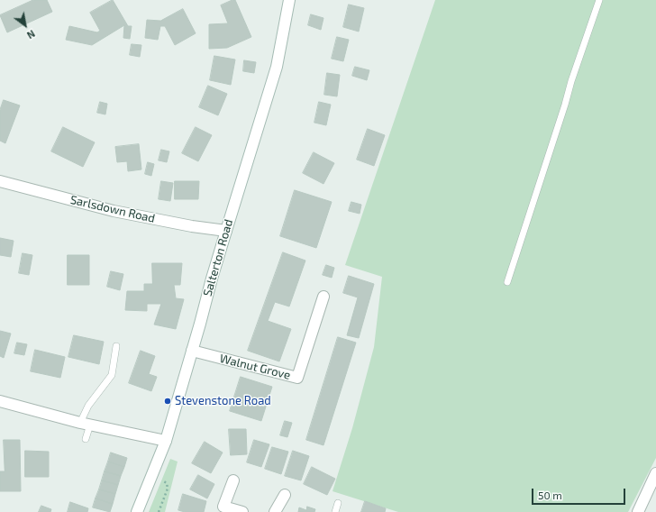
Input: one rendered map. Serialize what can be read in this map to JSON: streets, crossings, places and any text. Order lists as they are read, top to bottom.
{
  "streets": {
    "street": ["Sarlsdown Road", "Salterton Road", "Walnut Grove"]
  },
  "crossings": [
    ["Sarlsdown Road", "Salterton Road"],
    ["Salterton Road", "Walnut Grove"]
  ],
  "places": ["Stevenstone Road"],
  "scale_bar": "50 m",
  "north": "bottom right"
}
